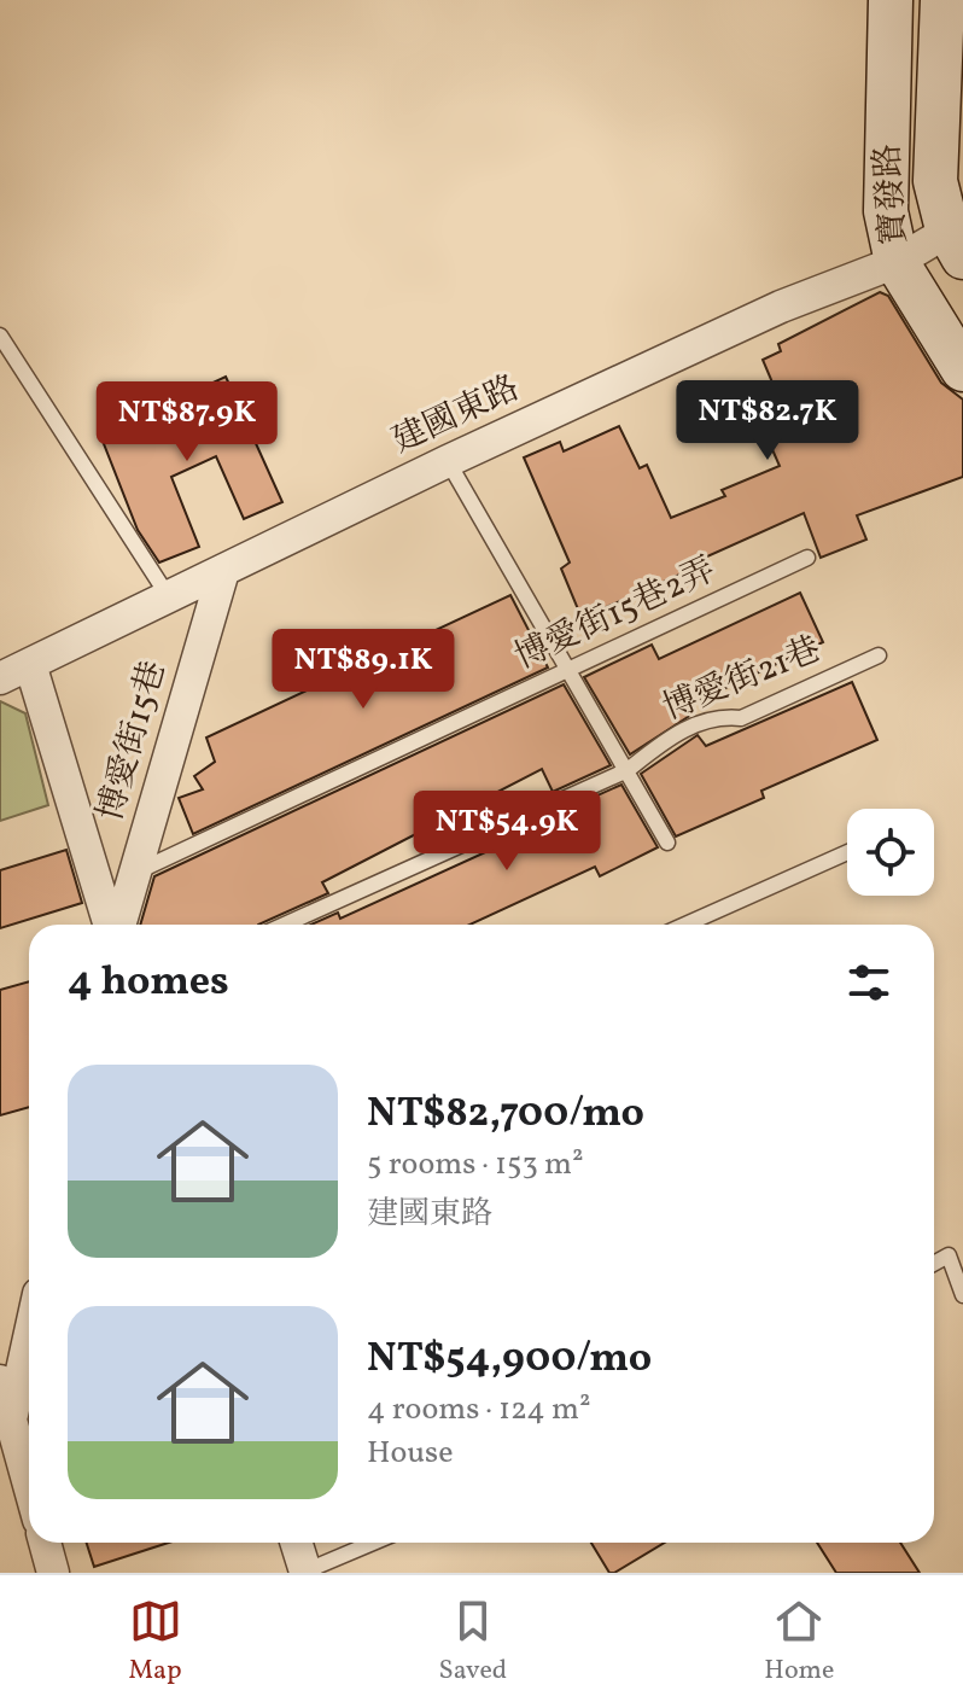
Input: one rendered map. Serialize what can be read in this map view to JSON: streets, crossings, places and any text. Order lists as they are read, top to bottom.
{
  "streets": {
    "main road": ["寶發路"],
    "street": ["建國東路", "博愛街15巷"],
    "lane": ["博愛街15巷2弄", "博愛街21巷"]
  },
  "crossings": [
    ["寶發路", "建國東路"],
    ["建國東路", "博愛街15巷"],
    ["博愛街15巷2弄", "博愛街15巷"]
  ],
  "page": {
    "price": [
      "NT$82.7K",
      "NT$87.9K",
      "NT$89.1K",
      "NT$54.9K"
    ],
    "heading": "4 homes",
    "list": [
      {
        "name": "NT$82,700/mo",
        "note": "5 rooms · 153 m² · 建國東路"
      },
      {
        "name": "NT$54,900/mo",
        "note": "4 rooms · 124 m² · House"
      }
    ],
    "tabs": ["Map", "Saved", "Home"]
  }
}
